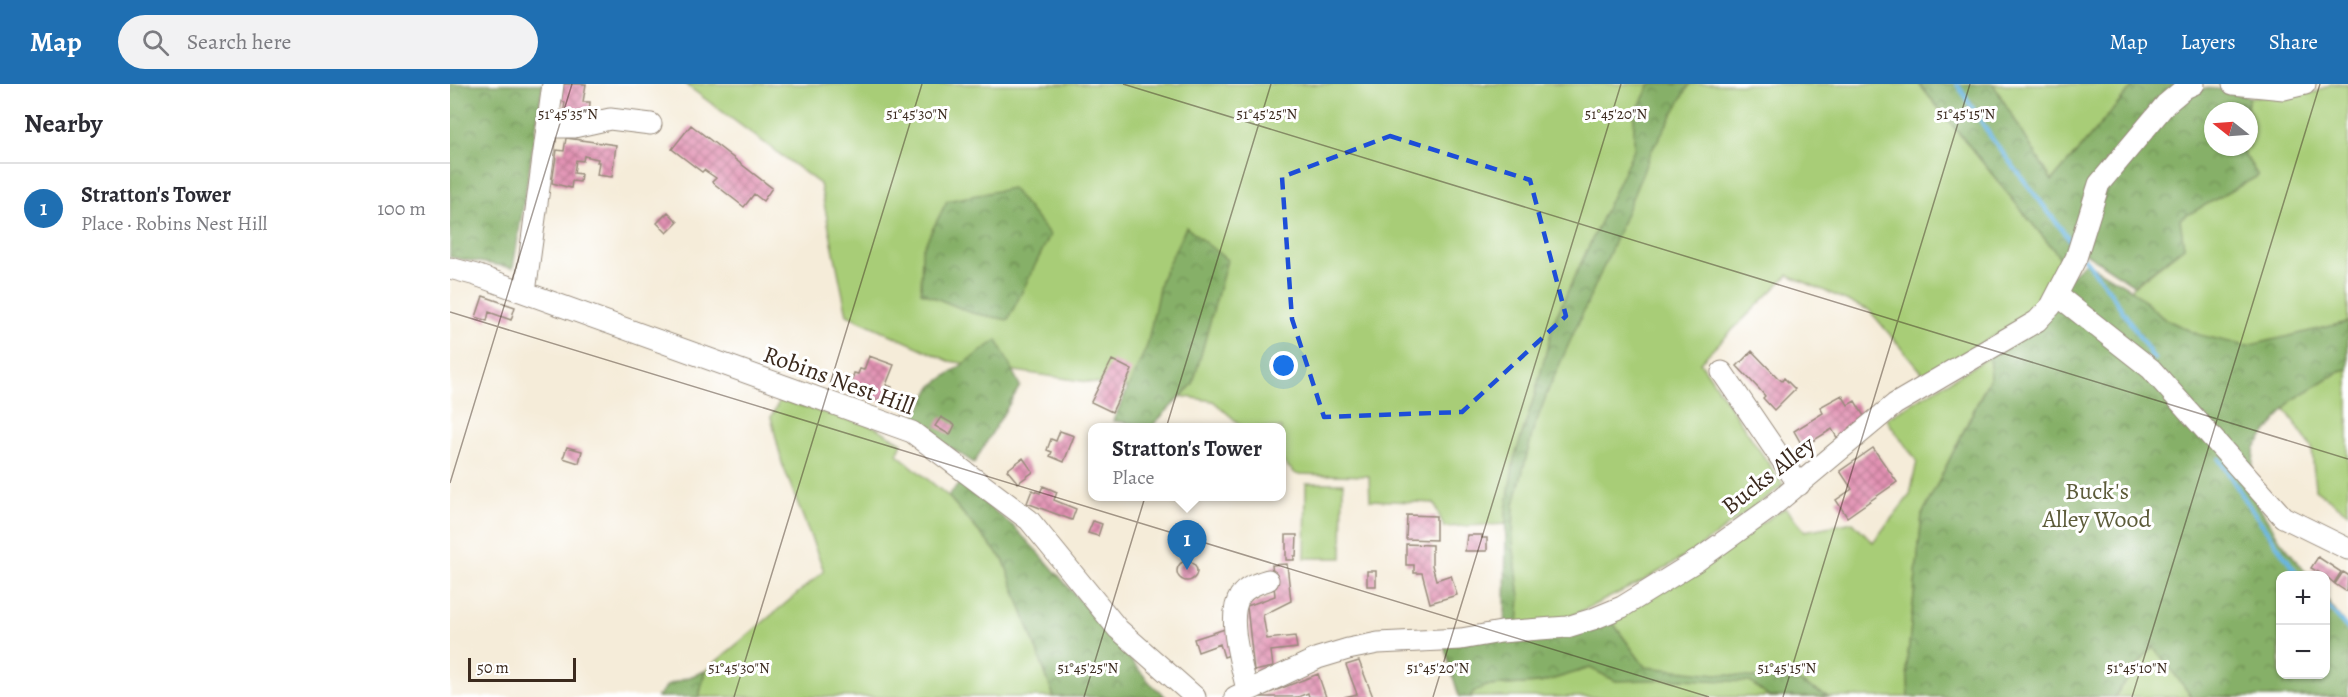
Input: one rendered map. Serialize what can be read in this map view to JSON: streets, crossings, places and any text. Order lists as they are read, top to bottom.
{
  "streets": {
    "street": ["Robins Nest Hill", "Bucks Alley"]
  },
  "parks": ["Buck's Alley Wood"],
  "scale_bar": "50 m",
  "north": "left",
  "page": {
    "header": "Map",
    "search": "Search here",
    "nav": ["Map", "Layers", "Share"],
    "heading": "Nearby",
    "list": [
      {
        "mark": "1",
        "name": "Stratton's Tower",
        "note": "Place · Robins Nest Hill",
        "value": "100 m"
      }
    ],
    "popup": ["Stratton's Tower", "Place"],
    "pins": "1",
    "map_buttons": ["+", "−"],
    "scale": "50 m"
  },
  "coordinates": [
    "51°45'35\"N",
    "51°45'30\"N",
    "51°45'25\"N",
    "51°45'20\"N",
    "51°45'15\"N",
    "51°45'10\"N"
  ]
}
